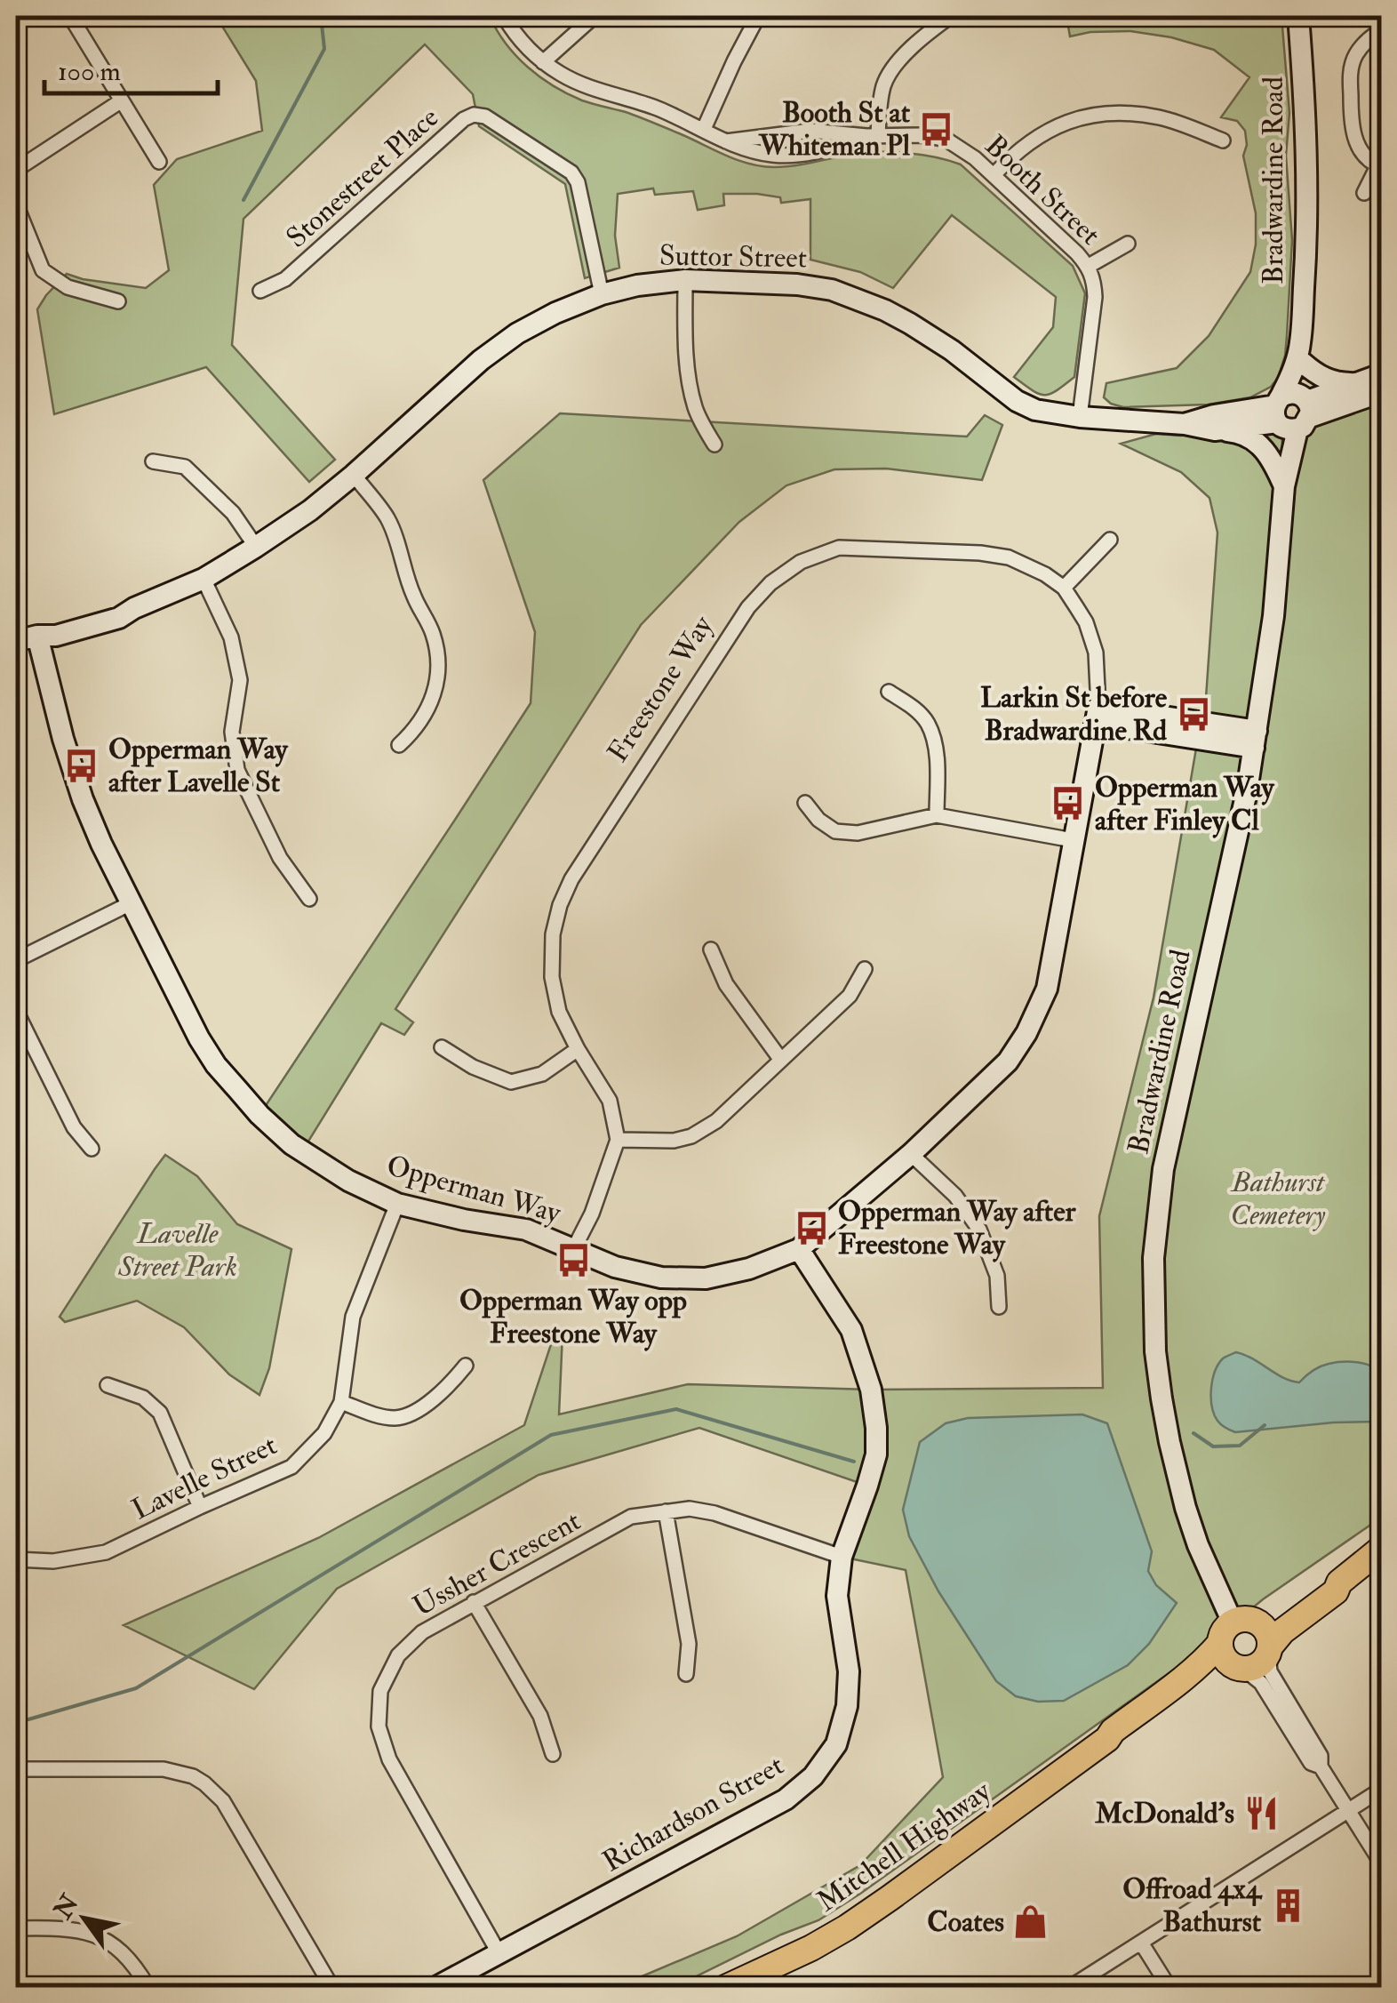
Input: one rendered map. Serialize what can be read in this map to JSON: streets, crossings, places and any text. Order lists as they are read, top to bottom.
{
  "streets": {
    "highway": ["Mitchell Highway"],
    "street": [
      "Stonestreet Place",
      "Bradwardine Road",
      "Booth Street",
      "Suttor Street",
      "Freestone Way",
      "Opperman Way",
      "Lavelle Street",
      "Ussher Crescent",
      "Richardson Street"
    ]
  },
  "crossings": [
    ["Stonestreet Place", "Suttor Street"],
    ["Bradwardine Road", "Suttor Street"],
    ["Bradwardine Road", "Mitchell Highway"],
    ["Booth Street", "Suttor Street"],
    ["Suttor Street", "Opperman Way"],
    ["Freestone Way", "Opperman Way"],
    ["Opperman Way", "Lavelle Street"],
    ["Opperman Way", "Richardson Street"],
    ["Ussher Crescent", "Richardson Street"]
  ],
  "parks": ["Bathurst Cemetery", "Lavelle Street Park"],
  "places": {
    "bus stop": [
      "Booth St at Whiteman Pl",
      "Larkin St before Bradwardine Rd",
      "Opperman Way after Lavelle St",
      "Opperman Way after Finley Cl",
      "Opperman Way after Freestone Way",
      "Opperman Way opp Freestone Way"
    ],
    "restaurant": ["McDonald's"],
    "building": ["Offroad 4x4 Bathurst"],
    "shop": ["Coates"]
  },
  "scale_bar": "100 m",
  "north": "top left"
}
